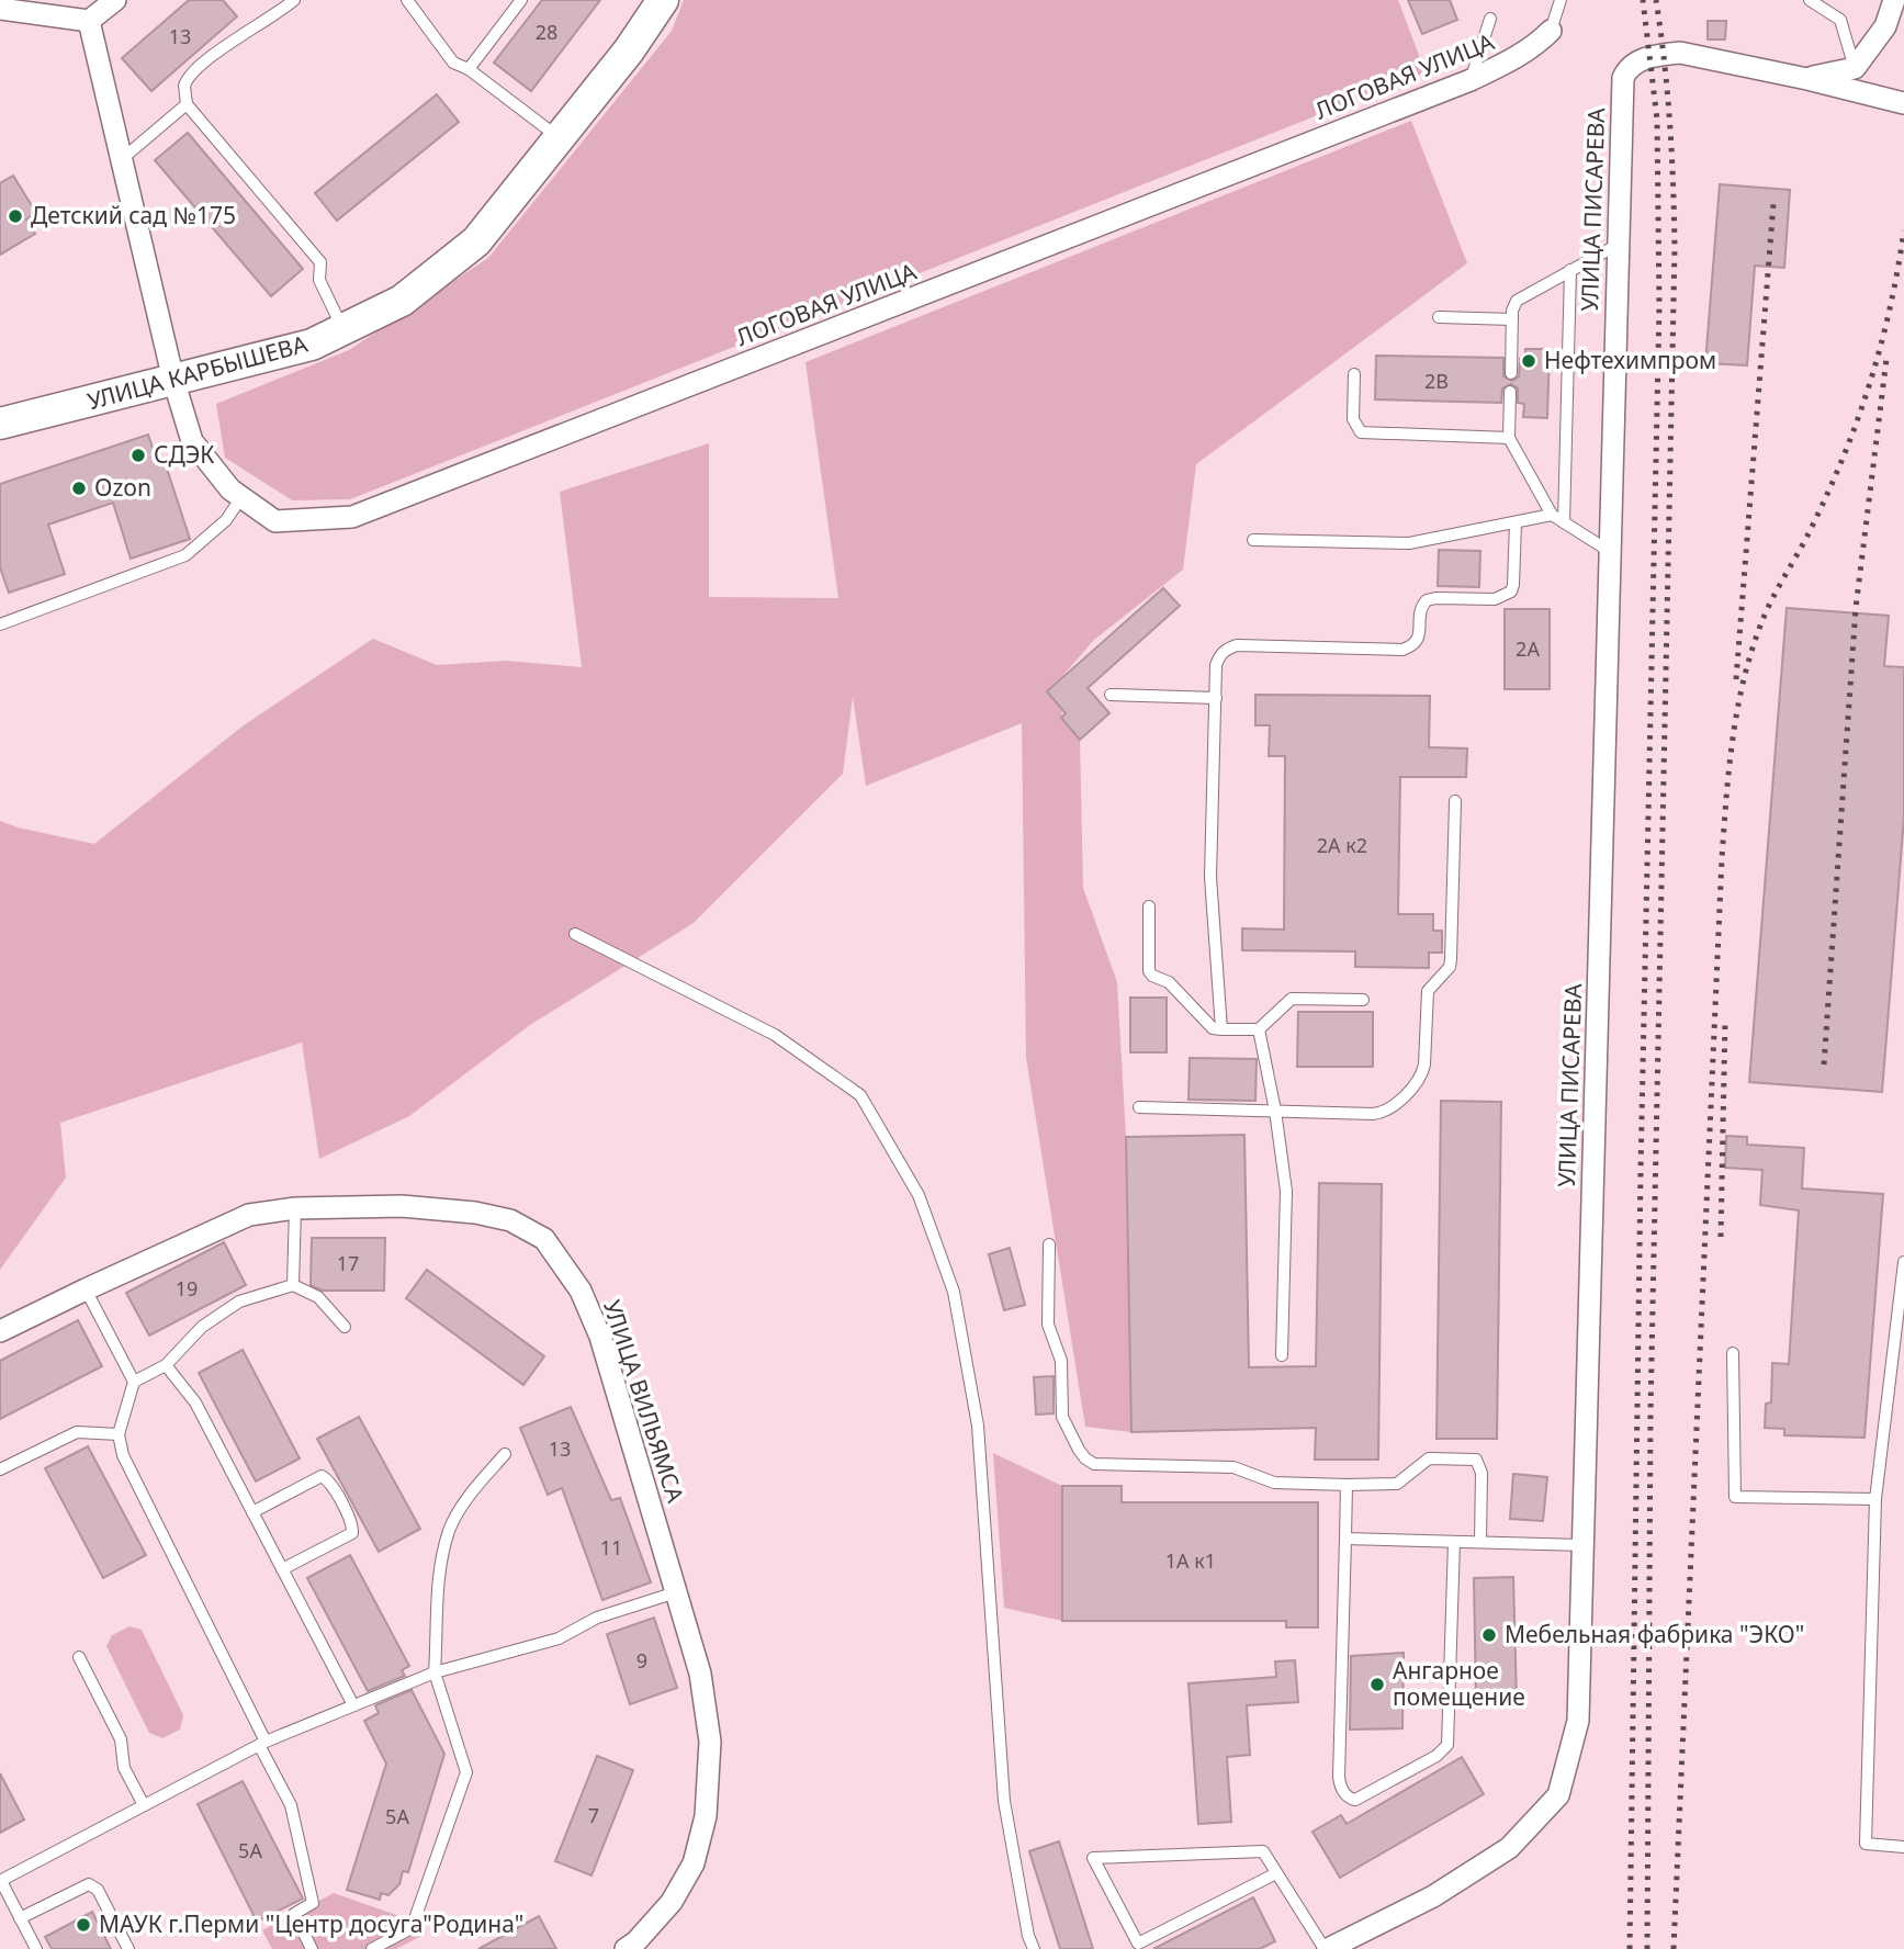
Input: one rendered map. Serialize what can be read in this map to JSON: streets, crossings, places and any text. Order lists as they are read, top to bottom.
{
  "streets": {
    "street": [
      "ЛОГОВАЯ УЛИЦА",
      "УЛИЦА ПИСАРЕВА",
      "УЛИЦА КАРБЫШЕВА",
      "УЛИЦА ВИЛЬЯМСА"
    ]
  },
  "crossings": [
    ["ЛОГОВАЯ УЛИЦА", "УЛИЦА КАРБЫШЕВА"]
  ],
  "places": [
    "Детский сад №175",
    "Нефтехимпром",
    "СДЭК",
    "Ozon",
    "Мебельная фабрика \"ЭКО\"",
    "Ангарное помещение",
    "МАУК г.Перми \"Центр досуга\"Родина\""
  ],
  "house_numbers": [
    "28",
    "13",
    "2В",
    "2А",
    "2А к2",
    "17",
    "19",
    "13",
    "11",
    "1А к1",
    "9",
    "7",
    "5А",
    "5А"
  ]
}
